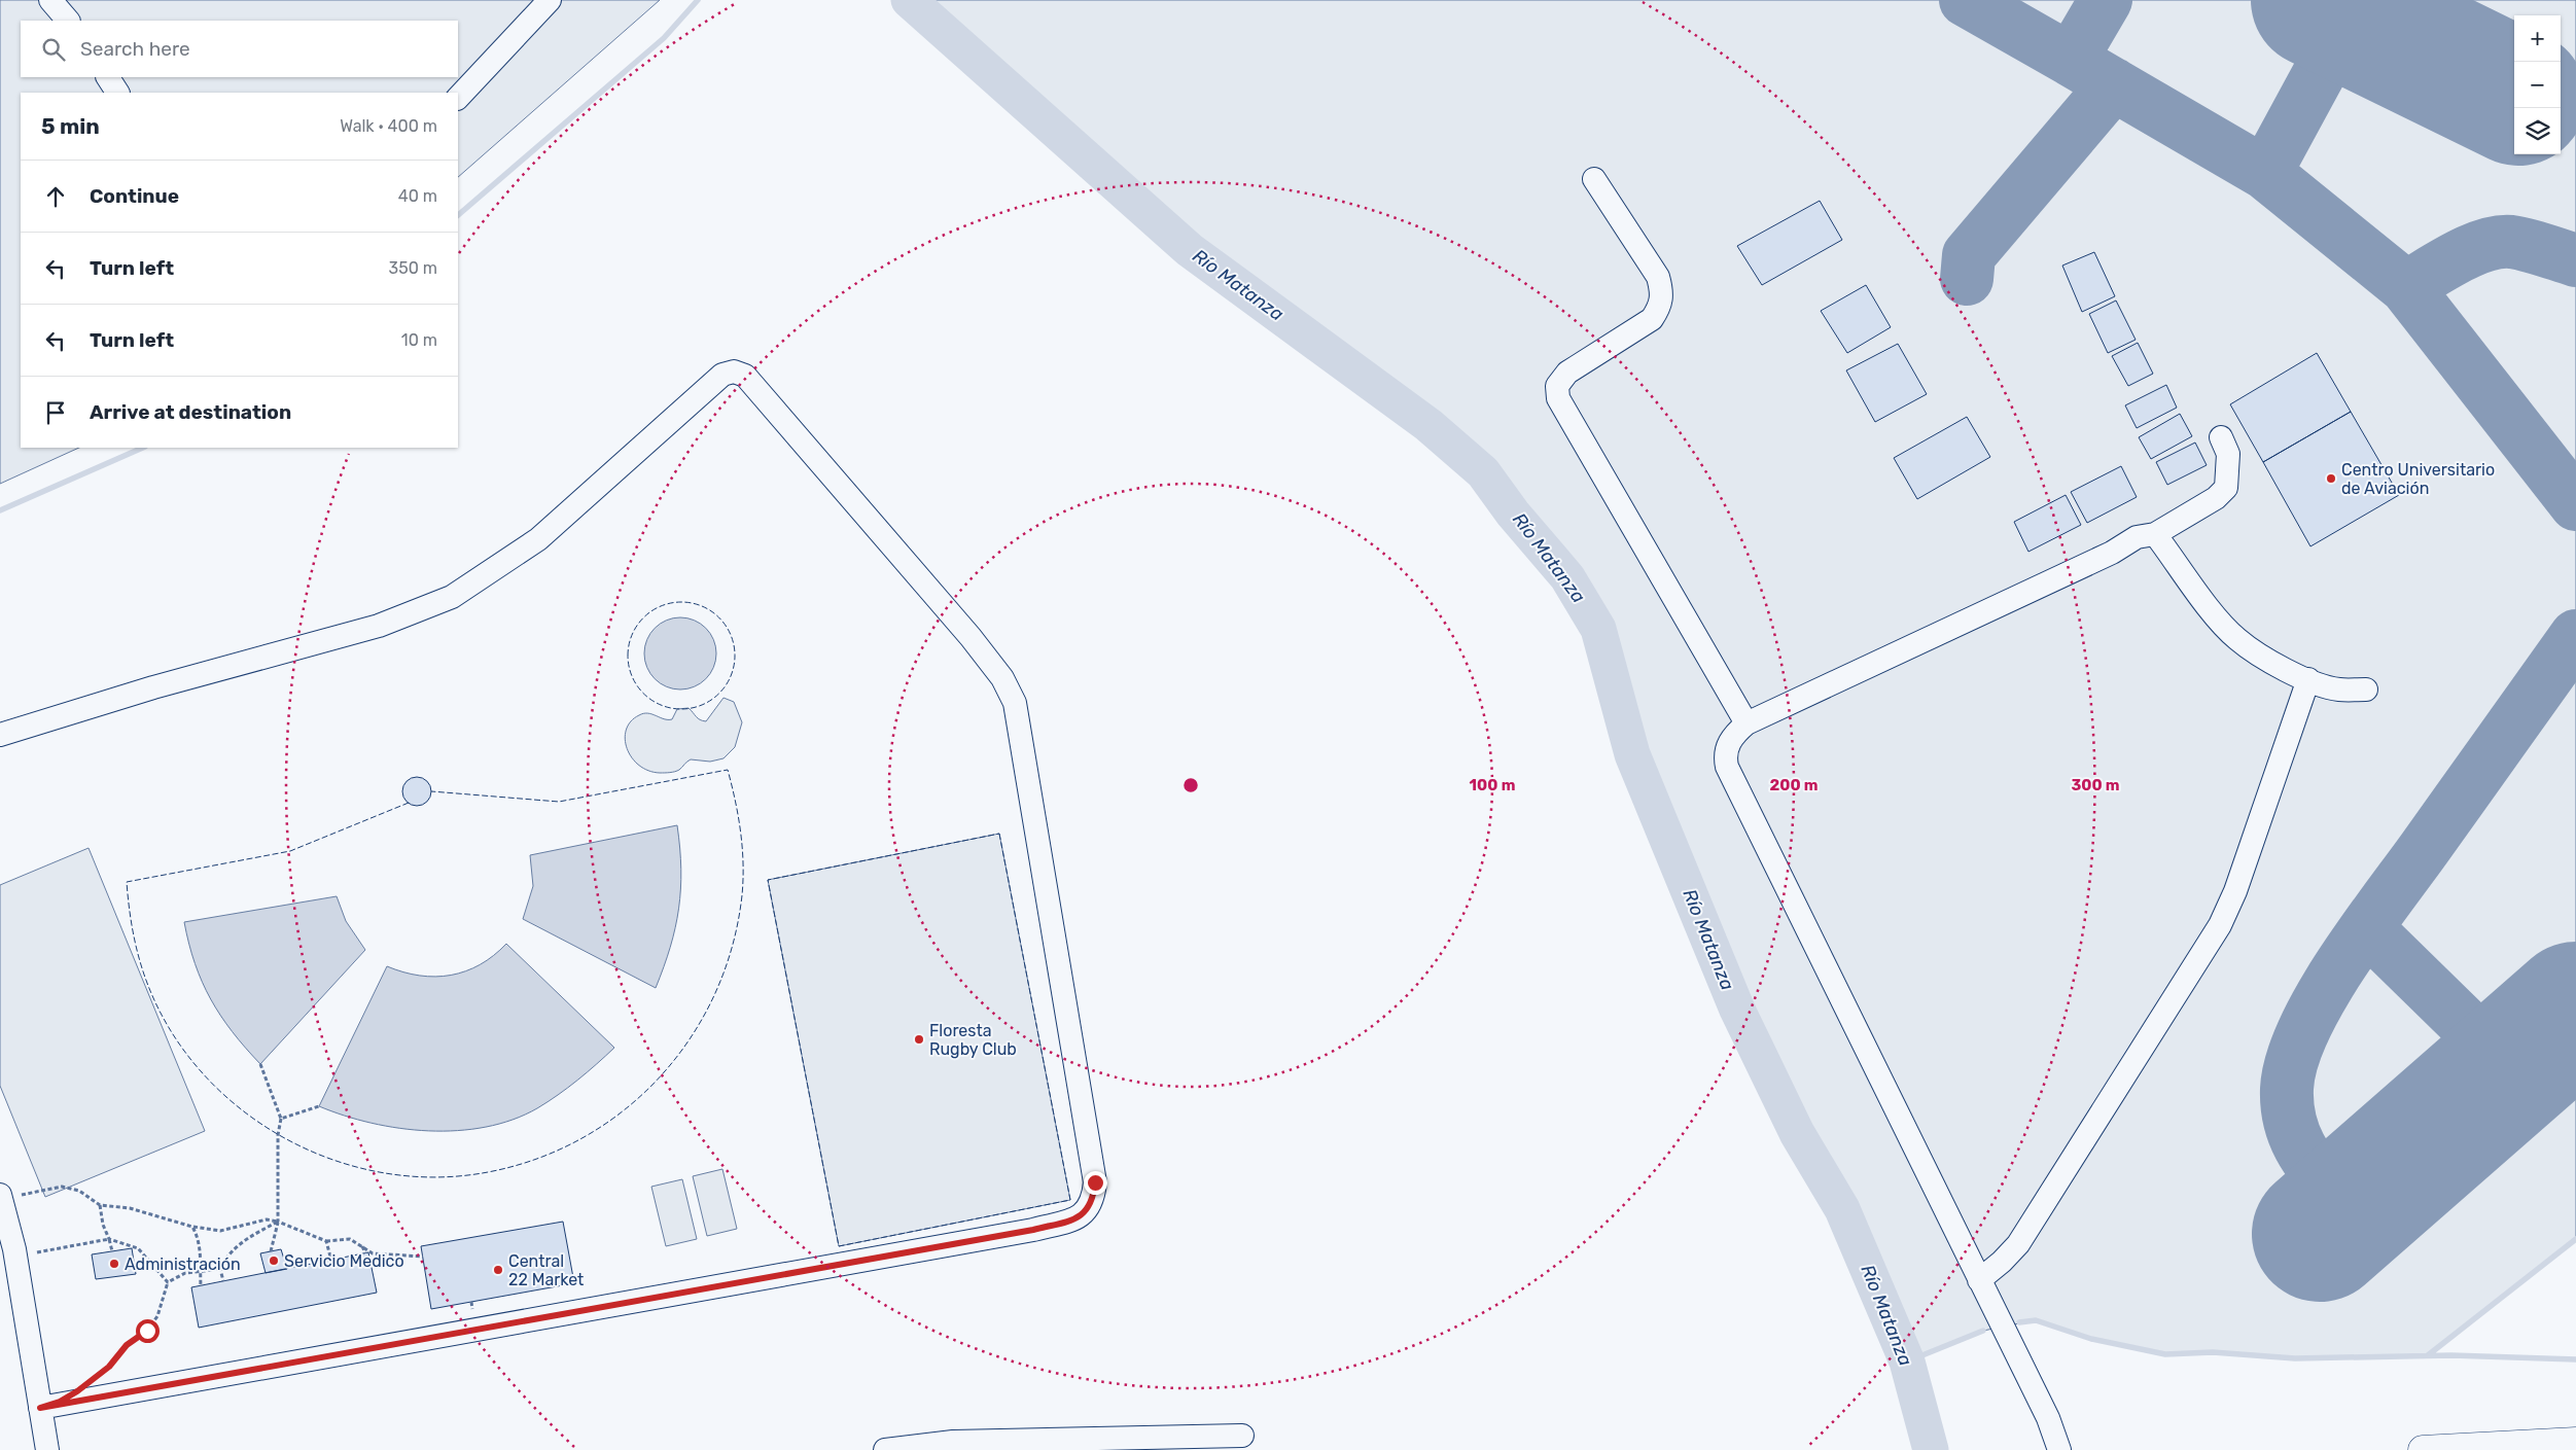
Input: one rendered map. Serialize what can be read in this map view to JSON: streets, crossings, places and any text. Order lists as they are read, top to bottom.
{
  "water": ["Río Matanza"],
  "places": [
    "Centro Universitario de Aviación",
    "Floresta Rugby Club",
    "Servicio Medico",
    "Administración",
    "Central 22 Market"
  ],
  "page": {
    "map_buttons": ["+", "−"],
    "search": "Search here",
    "heading": ["5 min", "Walk · 400 m"],
    "list": [
      ["Continue", "40 m"],
      ["Turn left", "350 m"],
      ["Turn left", "10 m"],
      "Arrive at destination"
    ]
  },
  "rings": ["100 m", "200 m", "300 m"]
}
